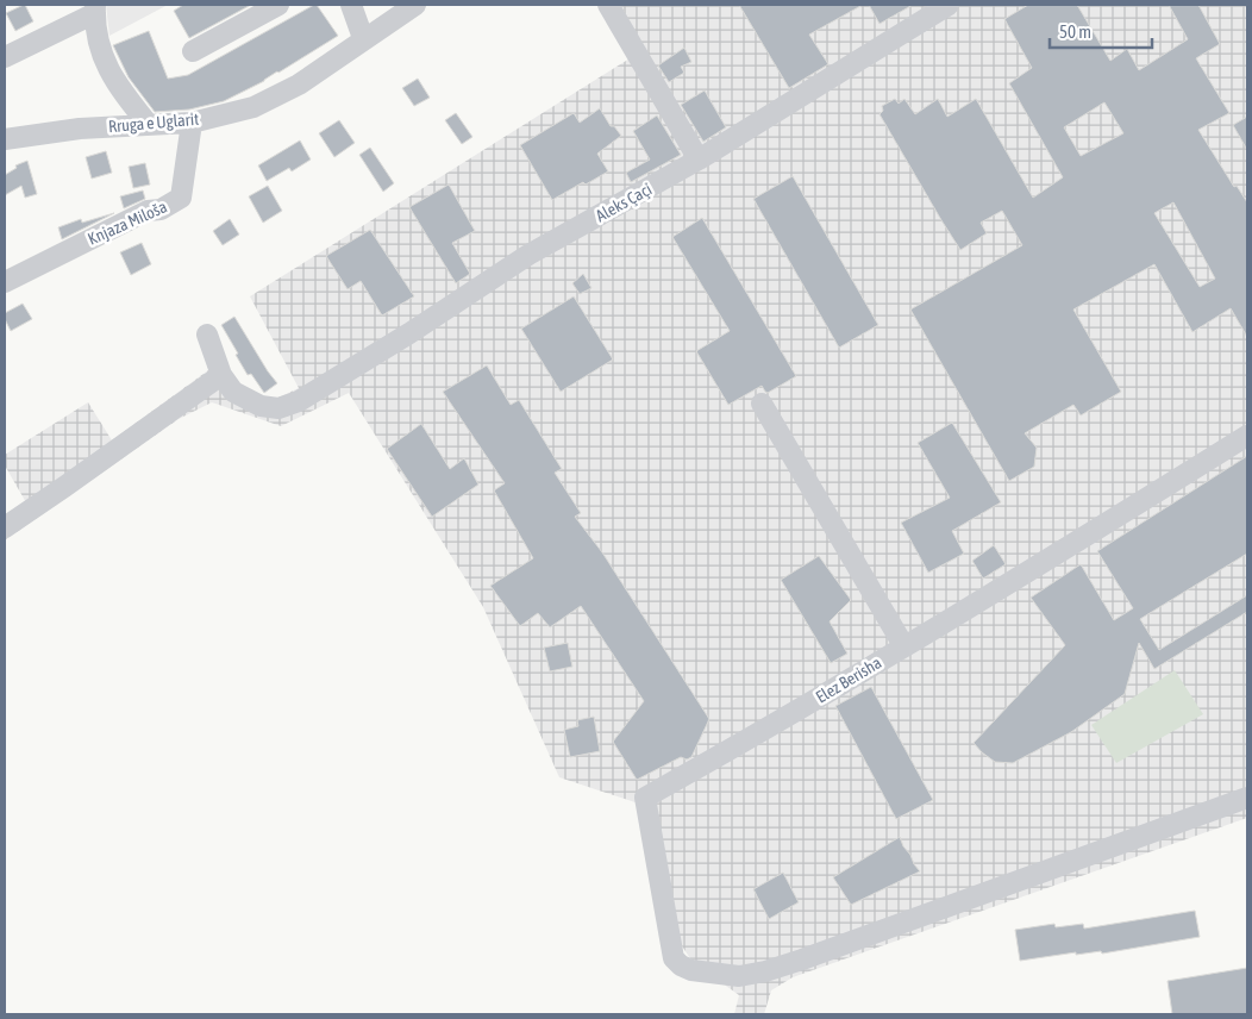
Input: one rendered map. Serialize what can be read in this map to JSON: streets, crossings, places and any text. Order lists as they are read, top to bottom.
{
  "streets": {
    "street": [
      "Rruga e Uglarit",
      "Aleks Çaçi",
      "Knjaza Miloša",
      "Elez Berisha"
    ]
  },
  "crossings": [
    ["Rruga e Uglarit", "Knjaza Miloša"]
  ],
  "scale_bar": "50 m"
}
